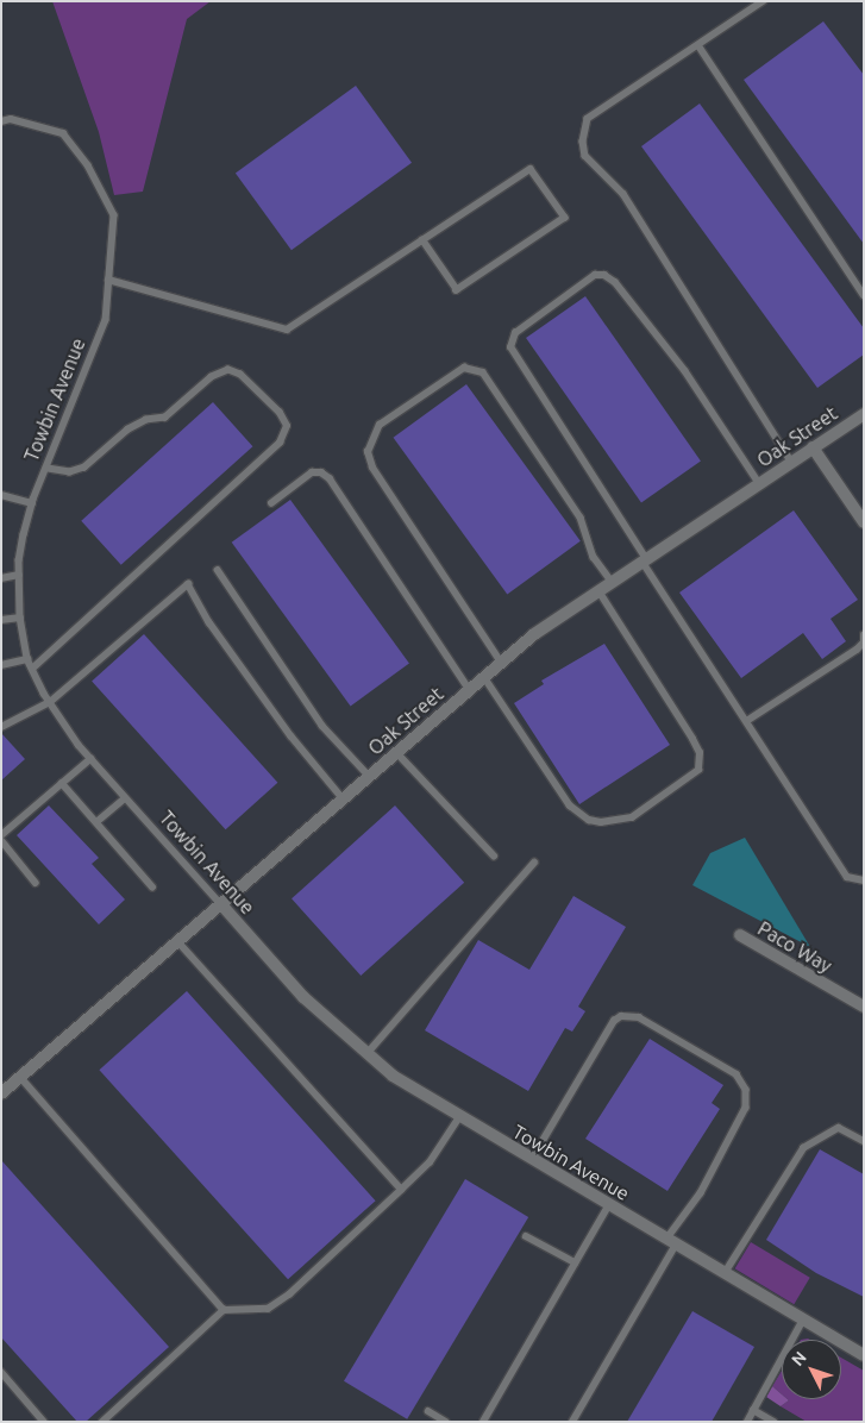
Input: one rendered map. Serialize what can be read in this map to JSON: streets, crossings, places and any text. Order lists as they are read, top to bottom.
{
  "streets": {
    "street": ["Towbin Avenue", "Oak Street", "Paco Way"]
  },
  "crossings": [
    ["Towbin Avenue", "Oak Street"]
  ],
  "north": "top left"
}
